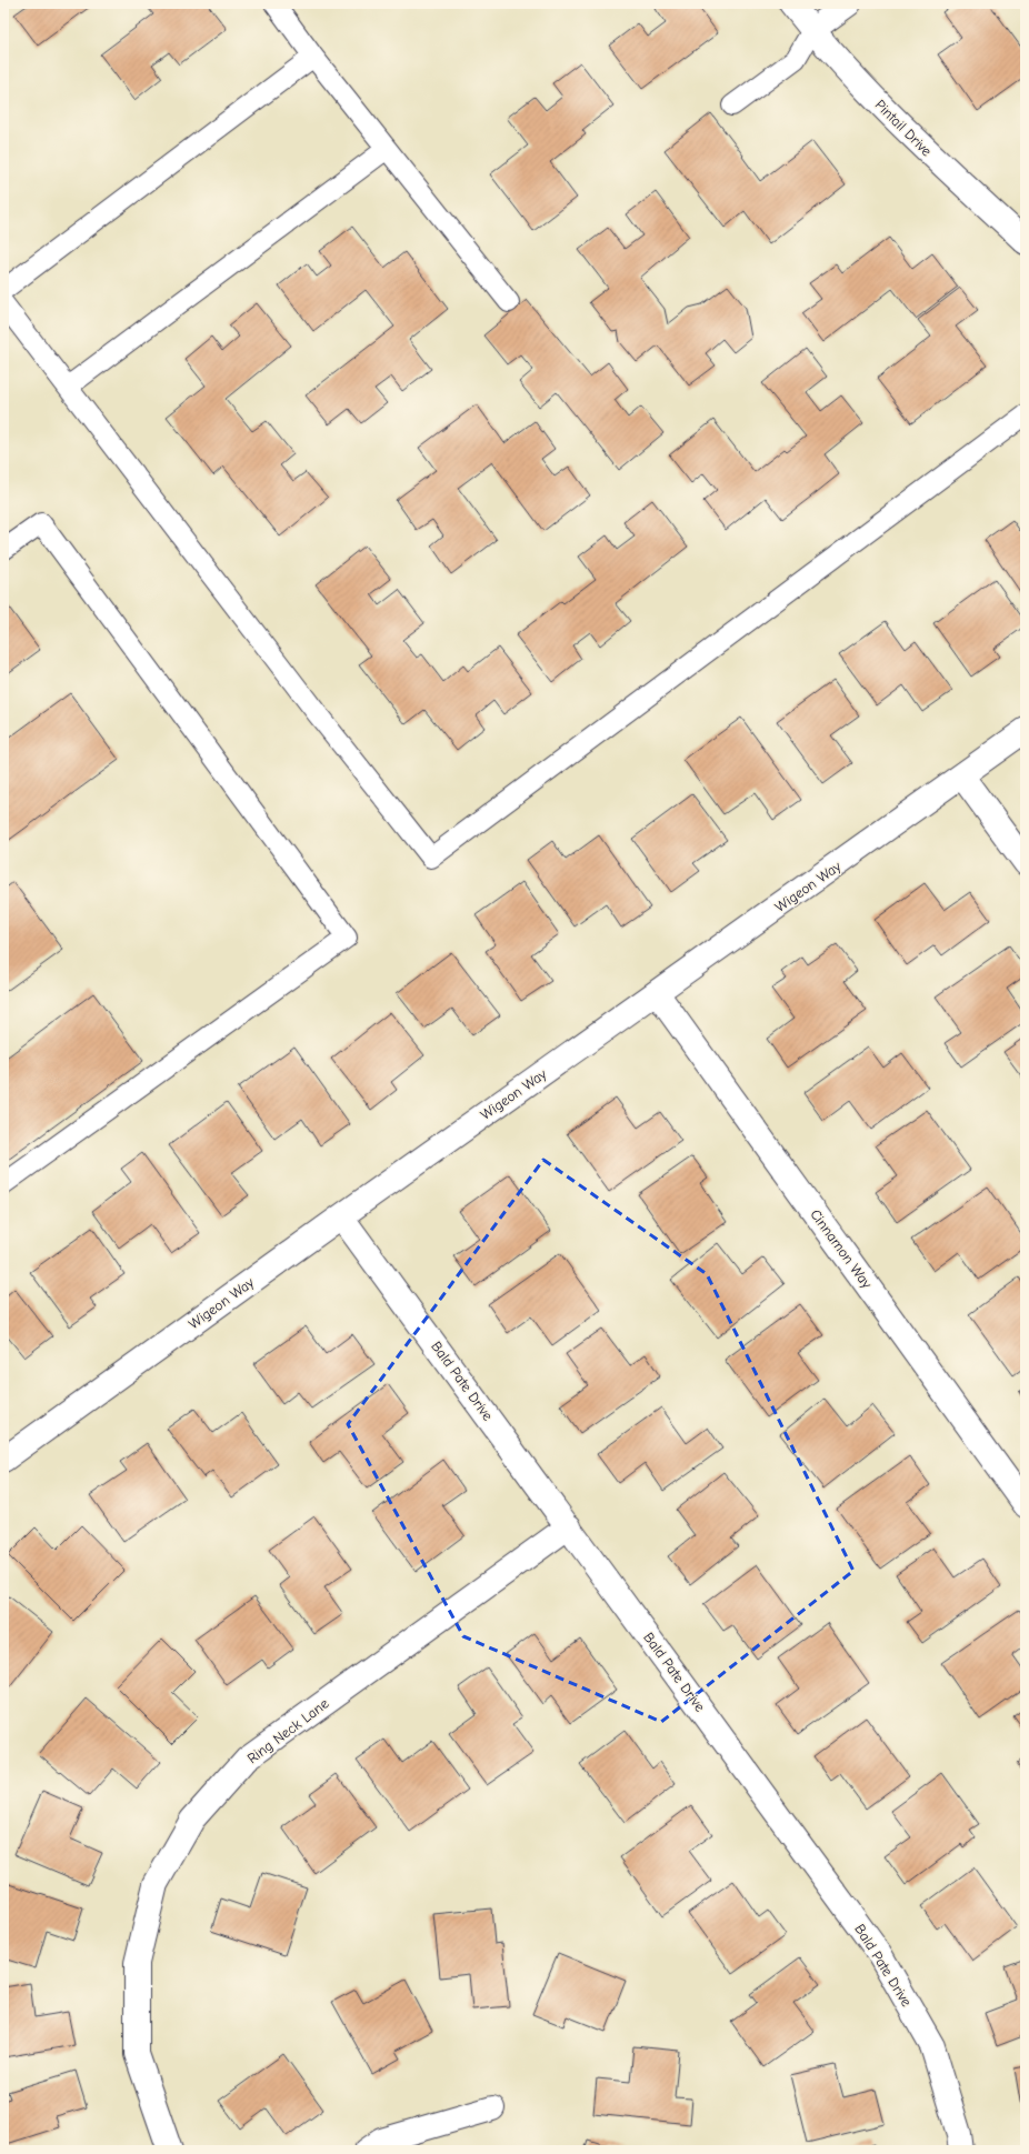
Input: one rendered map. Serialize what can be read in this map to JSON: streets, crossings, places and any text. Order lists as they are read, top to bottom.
{
  "streets": {
    "street": [
      "Pintail Drive",
      "Wigeon Way",
      "Cinnamon Way",
      "Bald Pate Drive",
      "Ring Neck Lane"
    ]
  },
  "crossings": [
    ["Wigeon Way", "Cinnamon Way"],
    ["Wigeon Way", "Bald Pate Drive"],
    ["Bald Pate Drive", "Ring Neck Lane"]
  ]
}
